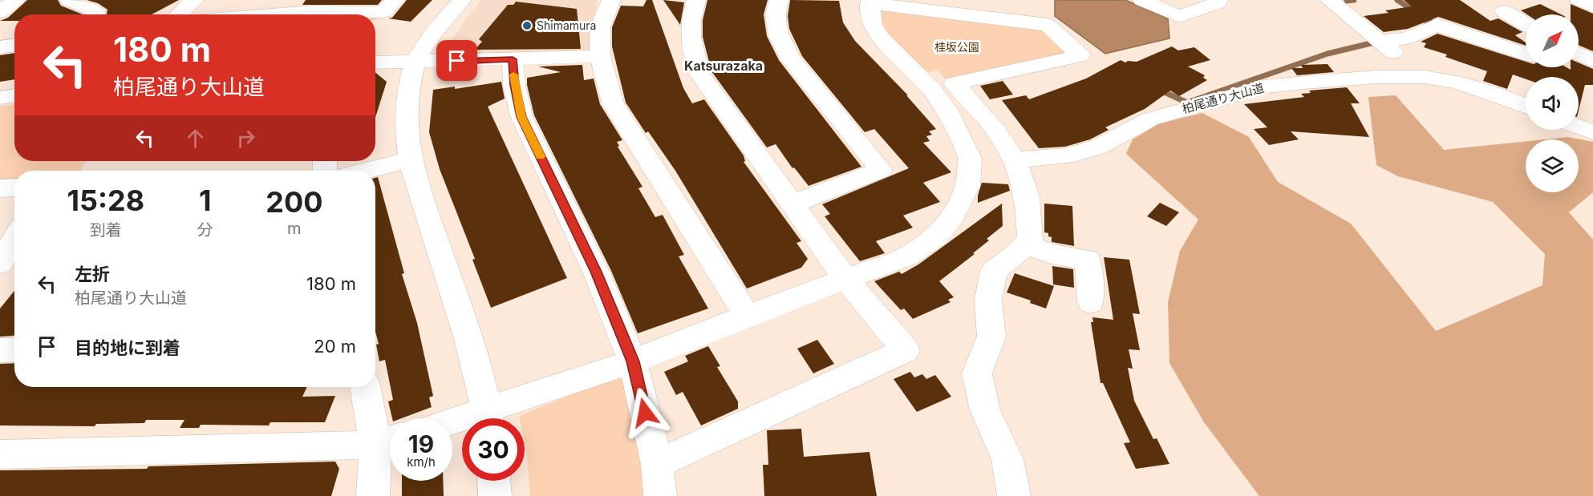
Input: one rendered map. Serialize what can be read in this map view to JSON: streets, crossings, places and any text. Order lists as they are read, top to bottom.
{
  "streets": {
    "street": ["柏尾通り大山道"]
  },
  "districts": ["Katsurazaka"],
  "parks": ["桂坂公園"],
  "places": ["Shimamura"],
  "north": "top right",
  "page": {
    "turn": ["180 m", "柏尾通り大山道"],
    "eta": [
      "15:28",
      "到着",
      "1",
      "分",
      "200",
      "m"
    ],
    "list": [
      {
        "name": "左折",
        "note": "柏尾通り大山道",
        "value": "180 m"
      },
      {
        "name": "目的地に到着",
        "value": "20 m"
      }
    ],
    "speed": "19 km/h",
    "limit": "30"
  }
}
